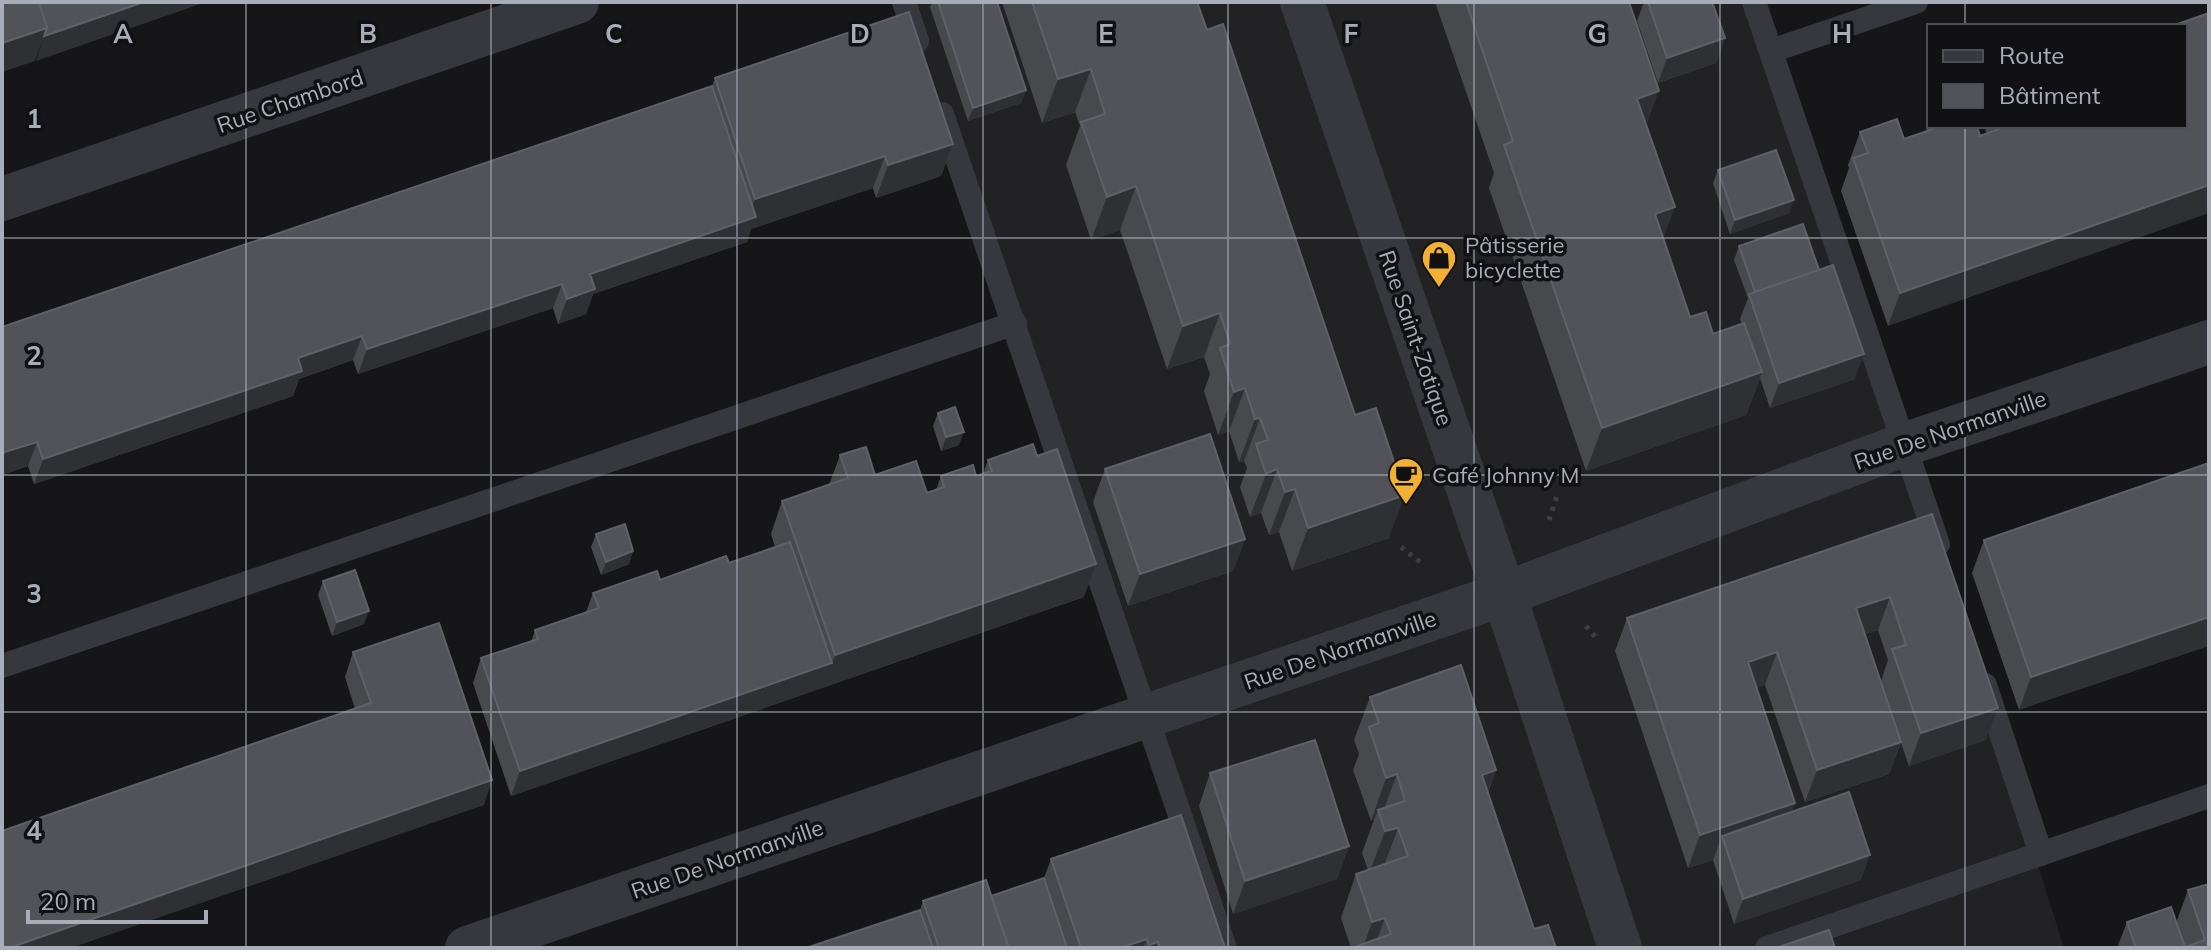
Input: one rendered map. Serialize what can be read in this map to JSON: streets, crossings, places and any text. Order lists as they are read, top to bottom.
{
  "streets": {
    "street": ["Rue Chambord", "Rue Saint-Zotique", "Rue De Normanville"]
  },
  "crossings": [
    ["Rue Saint-Zotique", "Rue De Normanville"]
  ],
  "places": {
    "shop": ["Pâtisserie bicyclette"],
    "cafe": ["Café Johnny M"]
  },
  "legend": ["Route", "Bâtiment"],
  "scale_bar": "20 m",
  "grid": {
    "columns": [
      "A",
      "B",
      "C",
      "D",
      "E",
      "F",
      "G",
      "H"
    ],
    "rows": [
      "1",
      "2",
      "3",
      "4"
    ]
  }
}
